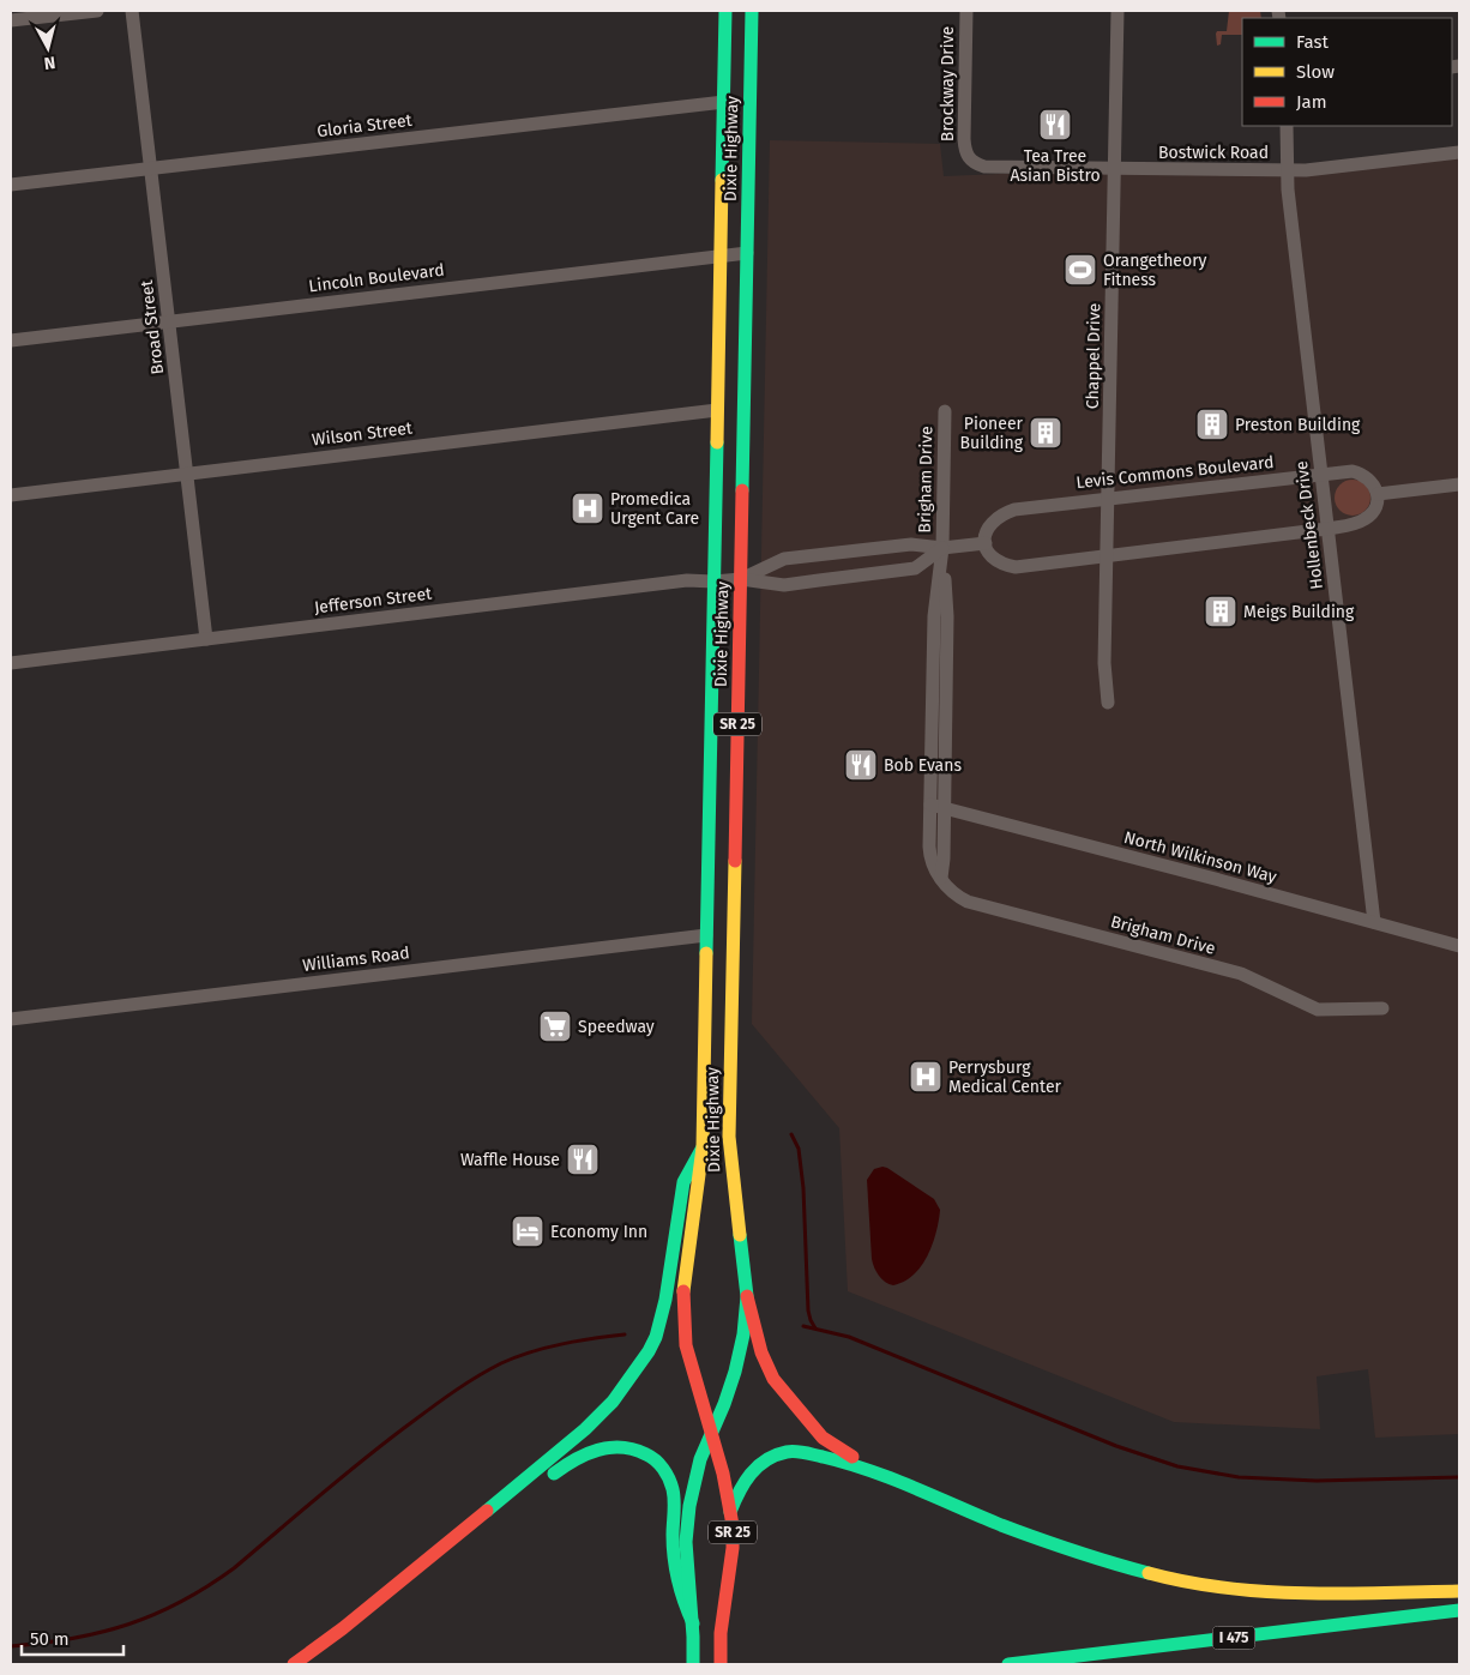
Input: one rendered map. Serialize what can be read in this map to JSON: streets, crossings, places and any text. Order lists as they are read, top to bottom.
{
  "streets": {
    "main road": ["Dixie Highway", "SR 25", "I 475"],
    "street": [
      "Brockway Drive",
      "Gloria Street",
      "Bostwick Road",
      "Lincoln Boulevard",
      "Broad Street",
      "Chappel Drive",
      "Wilson Street",
      "Levis Commons Boulevard",
      "Brigham Drive",
      "Hollenbeck Drive",
      "Jefferson Street",
      "North Wilkinson Way",
      "Williams Road"
    ]
  },
  "crossings": [
    ["Brockway Drive", "Bostwick Road"],
    ["Gloria Street", "Dixie Highway"],
    ["Gloria Street", "Broad Street"],
    ["Dixie Highway", "Lincoln Boulevard"],
    ["Dixie Highway", "Wilson Street"],
    ["Dixie Highway", "Jefferson Street"],
    ["Dixie Highway", "Williams Road"],
    ["Bostwick Road", "Chappel Drive"],
    ["Bostwick Road", "Hollenbeck Drive"],
    ["Lincoln Boulevard", "Broad Street"],
    ["Broad Street", "Wilson Street"],
    ["Broad Street", "Jefferson Street"],
    ["Chappel Drive", "Levis Commons Boulevard"],
    ["Levis Commons Boulevard", "Hollenbeck Drive"],
    ["Brigham Drive", "North Wilkinson Way"],
    ["Hollenbeck Drive", "North Wilkinson Way"]
  ],
  "places": {
    "restaurant": ["Tea Tree Asian Bistro", "Bob Evans", "Waffle House"],
    "sports": ["Orangetheory Fitness"],
    "building": ["Preston Building", "Pioneer Building", "Meigs Building"],
    "hospital": ["Promedica Urgent Care", "Perrysburg Medical Center"],
    "supermarket": ["Speedway"],
    "hotel": ["Economy Inn"]
  },
  "legend": ["Fast", "Slow", "Jam"],
  "scale_bar": "50 m",
  "north": "bottom"
}
